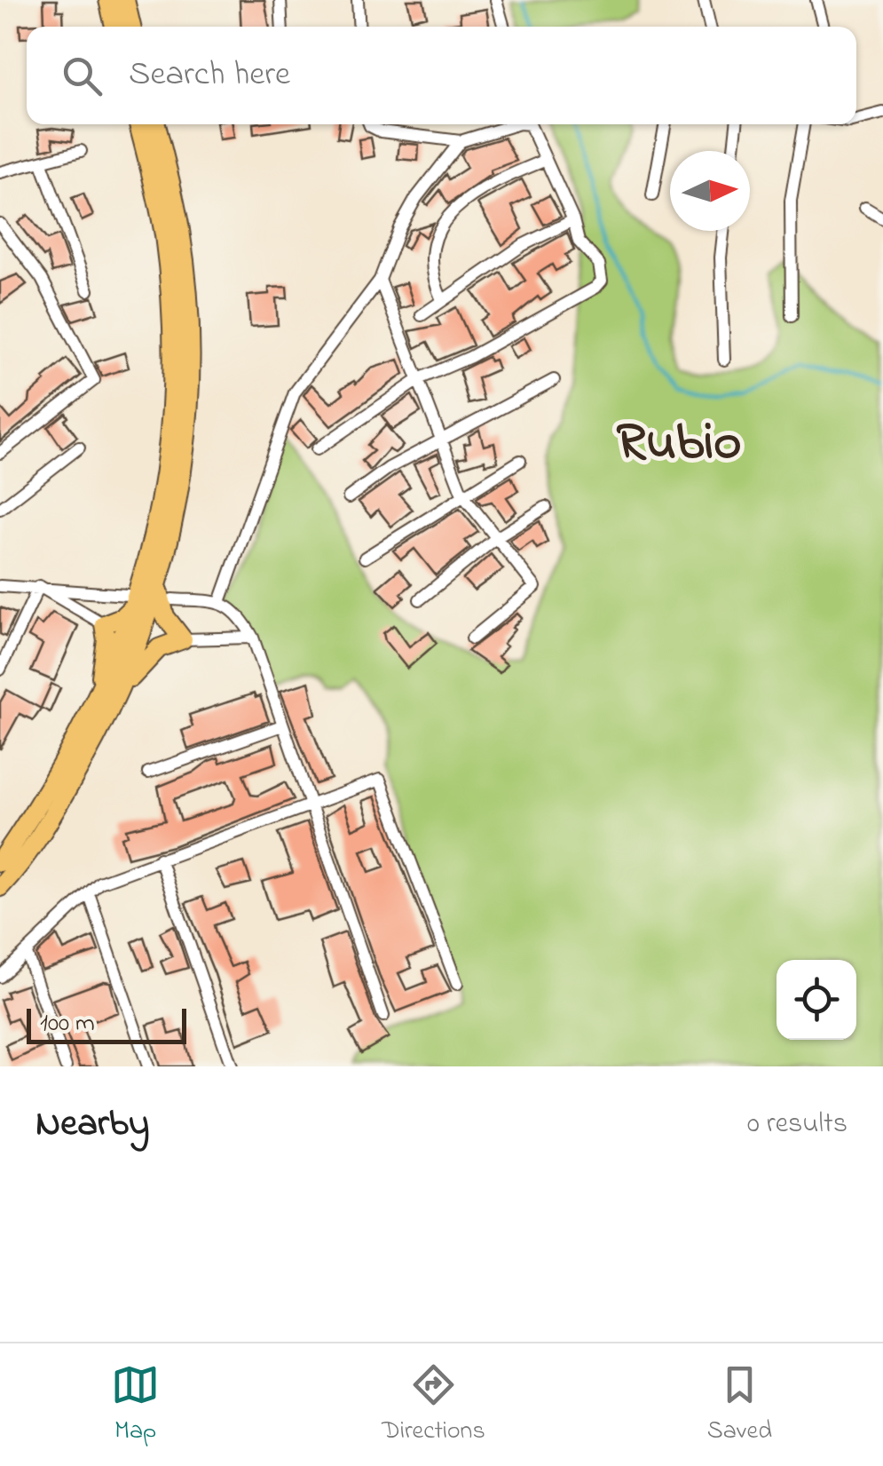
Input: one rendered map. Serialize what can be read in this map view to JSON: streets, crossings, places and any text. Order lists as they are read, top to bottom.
{
  "districts": ["Rubio"],
  "scale_bar": "100 m",
  "north": "right",
  "page": {
    "search": "Search here",
    "scale": "100 m",
    "heading": ["Nearby", "0 results"],
    "nav": ["Map", "Directions", "Saved"]
  }
}
